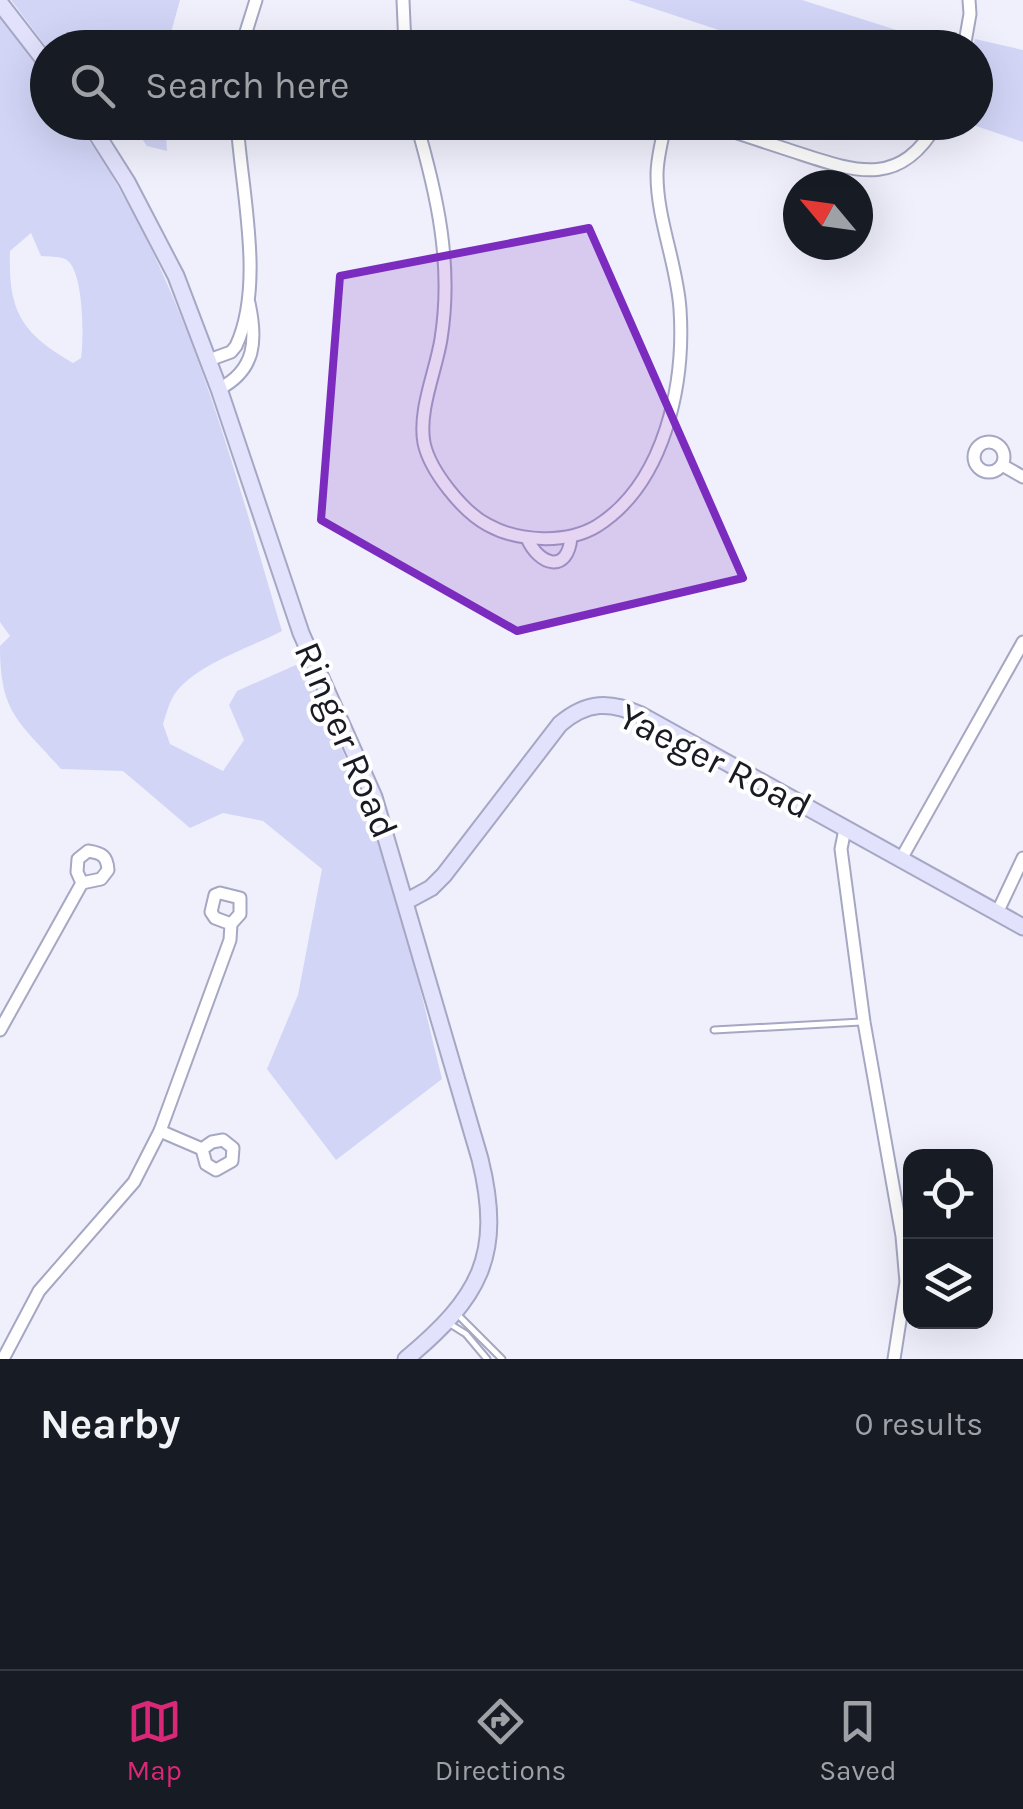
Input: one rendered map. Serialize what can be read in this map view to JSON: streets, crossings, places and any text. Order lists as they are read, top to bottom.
{
  "streets": {
    "street": ["Ringer Road", "Yaeger Road"]
  },
  "crossings": [
    ["Ringer Road", "Yaeger Road"]
  ],
  "north": "top left",
  "page": {
    "search": "Search here",
    "heading": ["Nearby", "0 results"],
    "nav": ["Map", "Directions", "Saved"]
  }
}
